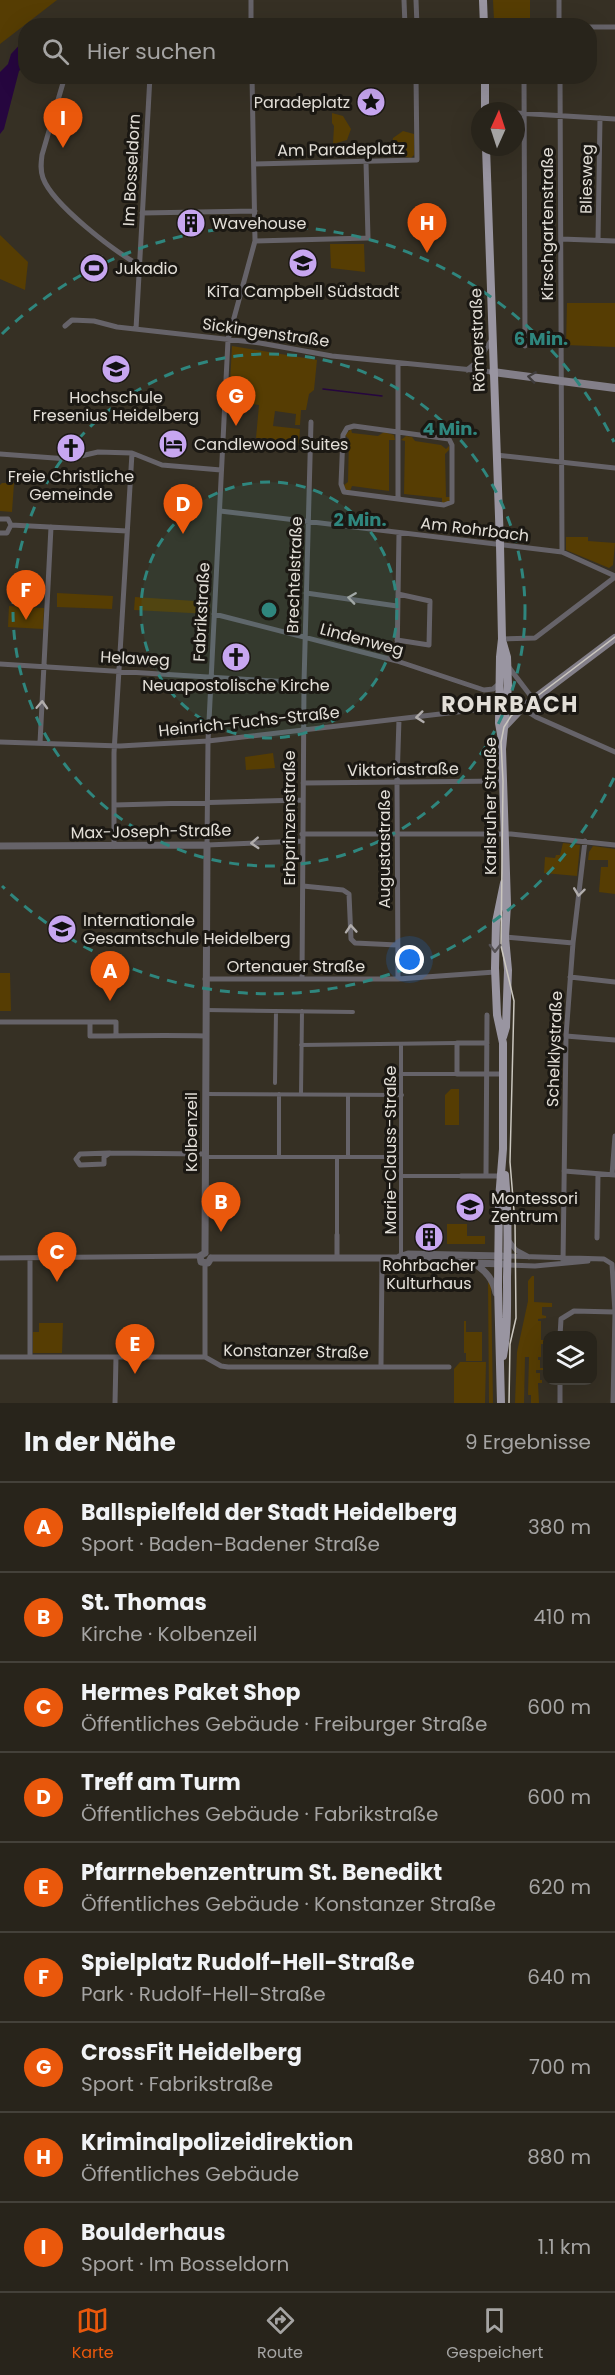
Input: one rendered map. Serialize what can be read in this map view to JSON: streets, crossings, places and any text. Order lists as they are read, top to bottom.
{
  "streets": {
    "main road": ["Sickingenstraße", "Römerstraße", "Karlsruher Straße"],
    "street": [
      "Am Paradeplatz",
      "Im Bosseldorn",
      "Bliesweg",
      "Kirschgartenstraße",
      "Am Rohrbach",
      "Brechtelstraße",
      "Fabrikstraße",
      "Lindenweg",
      "Helaweg",
      "Heinrich-Fuchs-Straße",
      "Viktoriastraße",
      "Erbprinzenstraße",
      "Max-Joseph-Straße",
      "Augustastraße",
      "Ortenauer Straße",
      "Schelklystraße",
      "Kolbenzeil",
      "Marie-Clauss-Straße",
      "Konstanzer Straße"
    ]
  },
  "crossings": [
    ["Am Paradeplatz", "Fabrikstraße"],
    ["Im Bosseldorn", "Sickingenstraße"],
    ["Kirschgartenstraße", "Sickingenstraße"],
    ["Kirschgartenstraße", "Am Rohrbach"],
    ["Sickingenstraße", "Römerstraße"],
    ["Sickingenstraße", "Fabrikstraße"],
    ["Römerstraße", "Am Rohrbach"],
    ["Römerstraße", "Lindenweg"],
    ["Römerstraße", "Heinrich-Fuchs-Straße"],
    ["Römerstraße", "Karlsruher Straße"],
    ["Am Rohrbach", "Brechtelstraße"],
    ["Am Rohrbach", "Fabrikstraße"],
    ["Brechtelstraße", "Lindenweg"],
    ["Brechtelstraße", "Helaweg"],
    ["Brechtelstraße", "Heinrich-Fuchs-Straße"],
    ["Brechtelstraße", "Erbprinzenstraße"],
    ["Fabrikstraße", "Lindenweg"],
    ["Fabrikstraße", "Helaweg"],
    ["Fabrikstraße", "Heinrich-Fuchs-Straße"],
    ["Fabrikstraße", "Kolbenzeil"],
    ["Heinrich-Fuchs-Straße", "Erbprinzenstraße"],
    ["Heinrich-Fuchs-Straße", "Augustastraße"],
    ["Heinrich-Fuchs-Straße", "Kolbenzeil"],
    ["Viktoriastraße", "Karlsruher Straße"],
    ["Viktoriastraße", "Erbprinzenstraße"],
    ["Viktoriastraße", "Augustastraße"],
    ["Karlsruher Straße", "Max-Joseph-Straße"],
    ["Karlsruher Straße", "Ortenauer Straße"],
    ["Erbprinzenstraße", "Max-Joseph-Straße"],
    ["Erbprinzenstraße", "Ortenauer Straße"],
    ["Max-Joseph-Straße", "Augustastraße"],
    ["Max-Joseph-Straße", "Schelklystraße"],
    ["Max-Joseph-Straße", "Kolbenzeil"],
    ["Augustastraße", "Ortenauer Straße"],
    ["Ortenauer Straße", "Kolbenzeil"],
    ["Kolbenzeil", "Konstanzer Straße"]
  ],
  "districts": ["ROHRBACH"],
  "places": {
    "place": ["Paradeplatz"],
    "building": ["Wavehouse", "Rohrbacher Kulturhaus"],
    "school or university": [
      "KiTa Campbell Südstadt",
      "Hochschule Fresenius Heidelberg",
      "Internationale Gesamtschule Heidelberg",
      "Montessori Zentrum"
    ],
    "sports": ["Jukadio"],
    "hotel": ["Candlewood Suites"],
    "church": ["Freie Christliche Gemeinde", "Neuapostolische Kirche"]
  },
  "north": "top",
  "page": {
    "search": "Hier suchen",
    "pins": [
      "I",
      "H",
      "G",
      "D",
      "F",
      "A",
      "B",
      "C",
      "E"
    ],
    "heading": ["In der Nähe", "9 Ergebnisse"],
    "list": [
      {
        "mark": "A",
        "name": "Ballspielfeld der Stadt Heidelberg",
        "note": "Sport · Baden-Badener Straße",
        "value": "380 m"
      },
      {
        "mark": "B",
        "name": "St. Thomas",
        "note": "Kirche · Kolbenzeil",
        "value": "410 m"
      },
      {
        "mark": "C",
        "name": "Hermes Paket Shop",
        "note": "Öffentliches Gebäude · Freiburger Straße",
        "value": "600 m"
      },
      {
        "mark": "D",
        "name": "Treff am Turm",
        "note": "Öffentliches Gebäude · Fabrikstraße",
        "value": "600 m"
      },
      {
        "mark": "E",
        "name": "Pfarrnebenzentrum St. Benedikt",
        "note": "Öffentliches Gebäude · Konstanzer Straße",
        "value": "620 m"
      },
      {
        "mark": "F",
        "name": "Spielplatz Rudolf-Hell-Straße",
        "note": "Park · Rudolf-Hell-Straße",
        "value": "640 m"
      },
      {
        "mark": "G",
        "name": "CrossFit Heidelberg",
        "note": "Sport · Fabrikstraße",
        "value": "700 m"
      },
      {
        "mark": "H",
        "name": "Kriminalpolizeidirektion",
        "note": "Öffentliches Gebäude",
        "value": "880 m"
      },
      {
        "mark": "I",
        "name": "Boulderhaus",
        "note": "Sport · Im Bosseldorn",
        "value": "1.1 km"
      }
    ],
    "nav": ["Karte", "Route", "Gespeichert"]
  },
  "rings": ["6 Min.", "4 Min.", "2 Min."]
}
